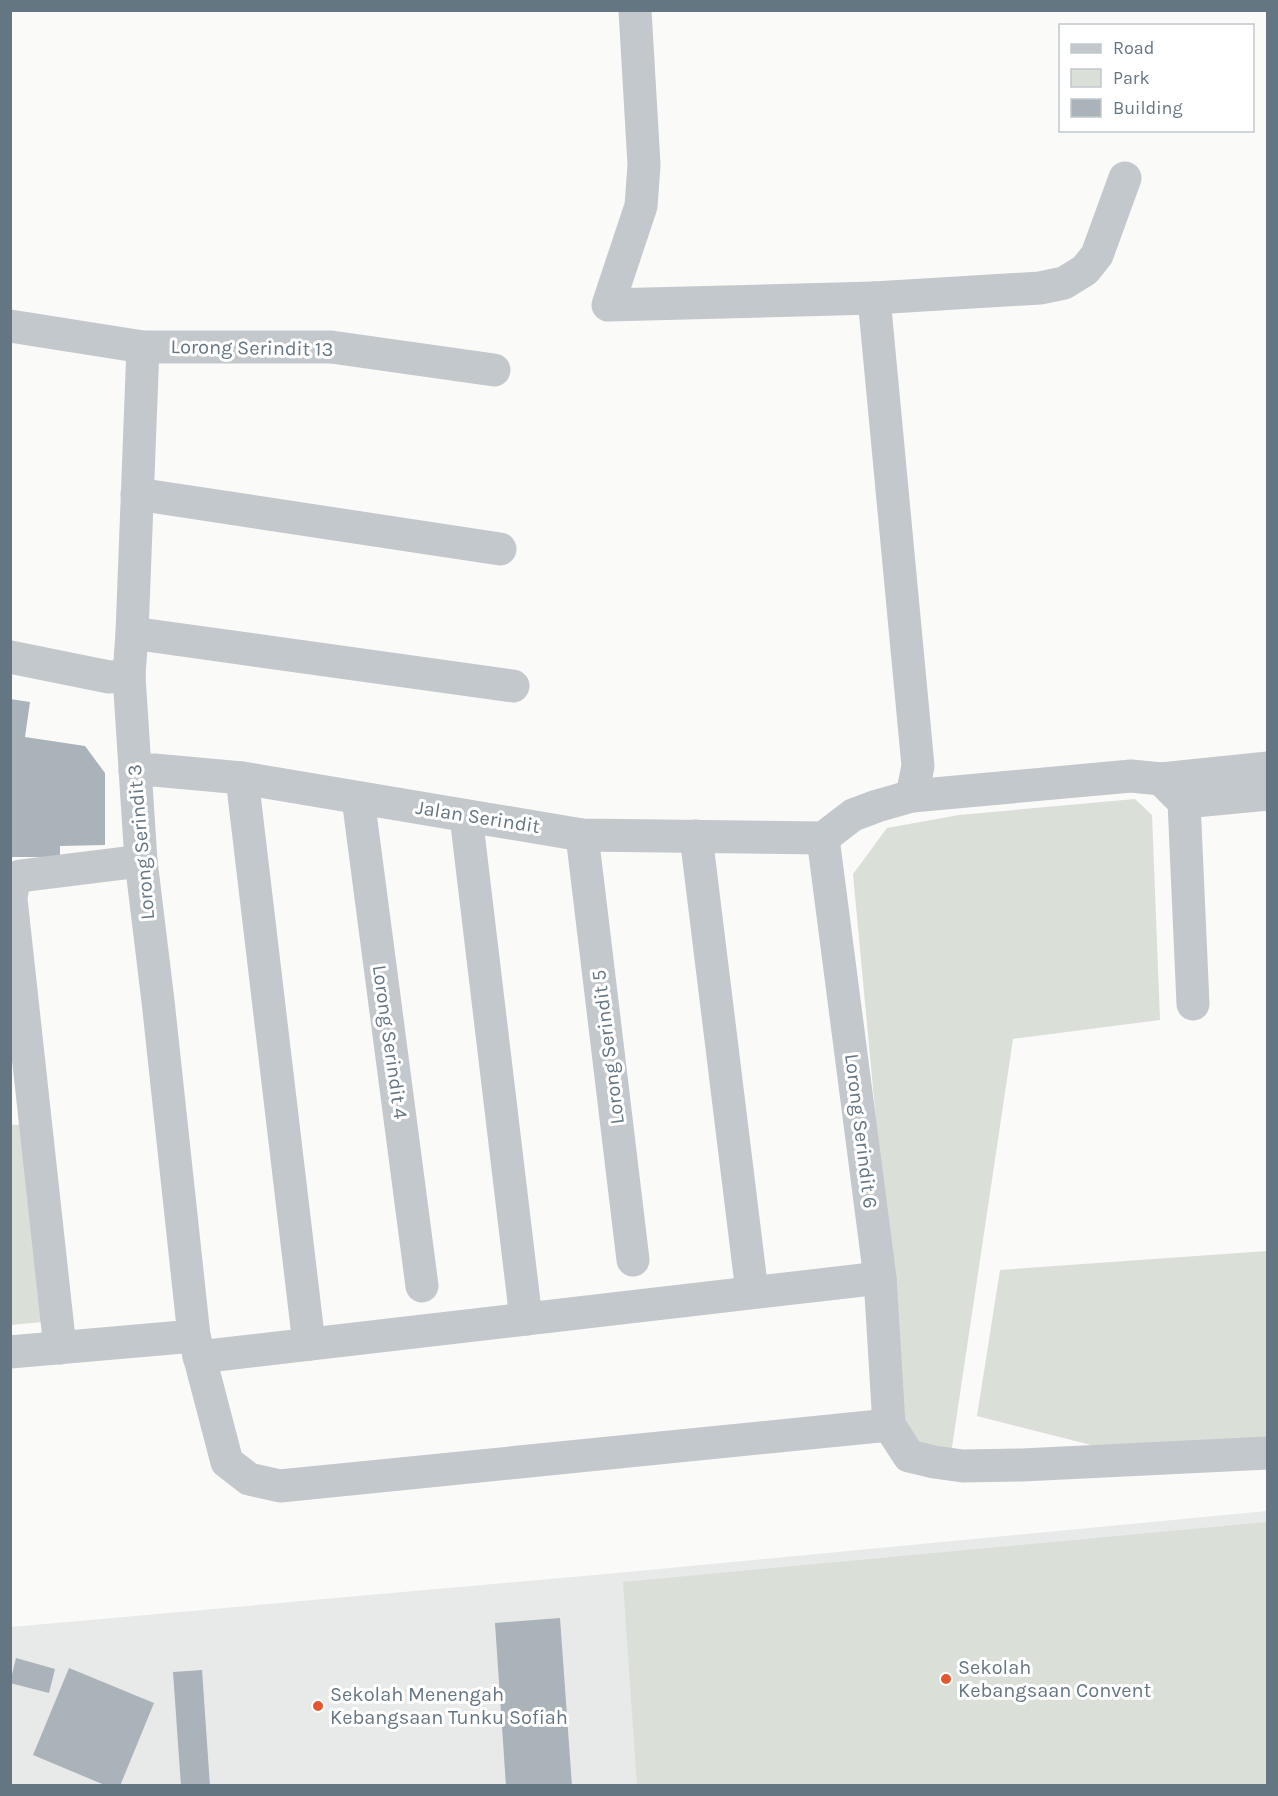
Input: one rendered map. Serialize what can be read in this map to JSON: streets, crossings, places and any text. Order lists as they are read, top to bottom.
{
  "streets": {
    "street": [
      "Lorong Serindit 13",
      "Jalan Serindit",
      "Lorong Serindit 3",
      "Lorong Serindit 4",
      "Lorong Serindit 5",
      "Lorong Serindit 6"
    ]
  },
  "crossings": [
    ["Lorong Serindit 13", "Lorong Serindit 3"],
    ["Jalan Serindit", "Lorong Serindit 3"],
    ["Jalan Serindit", "Lorong Serindit 4"],
    ["Jalan Serindit", "Lorong Serindit 5"],
    ["Jalan Serindit", "Lorong Serindit 6"],
    ["Lorong Serindit 3", "Lorong Serindit 6"]
  ],
  "places": ["Sekolah Kebangsaan Convent", "Sekolah Menengah Kebangsaan Tunku Sofiah"],
  "legend": ["Road", "Park", "Building"]
}
